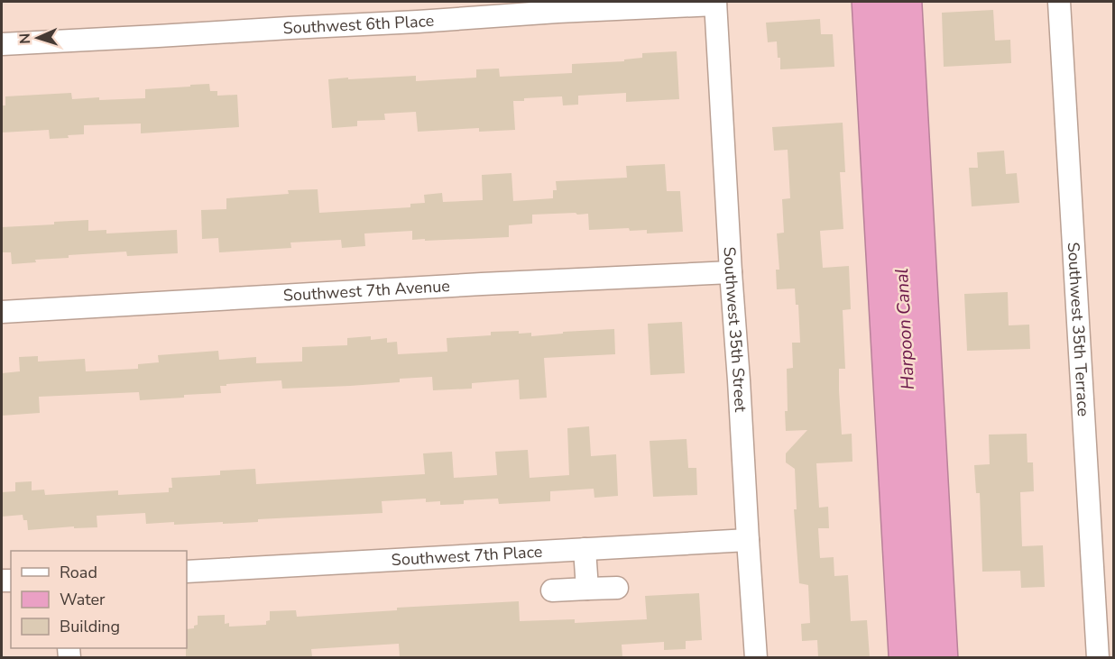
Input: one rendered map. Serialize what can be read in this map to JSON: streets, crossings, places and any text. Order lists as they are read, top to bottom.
{
  "streets": {
    "street": [
      "Southwest 6th Place",
      "Southwest 7th Avenue",
      "Southwest 35th Street",
      "Southwest 35th Terrace",
      "Southwest 7th Place"
    ]
  },
  "crossings": [
    ["Southwest 6th Place", "Southwest 35th Street"],
    ["Southwest 7th Avenue", "Southwest 35th Street"],
    ["Southwest 35th Street", "Southwest 7th Place"]
  ],
  "water": ["Harpoon Canal"],
  "legend": ["Road", "Water", "Building"],
  "north": "left"
}
